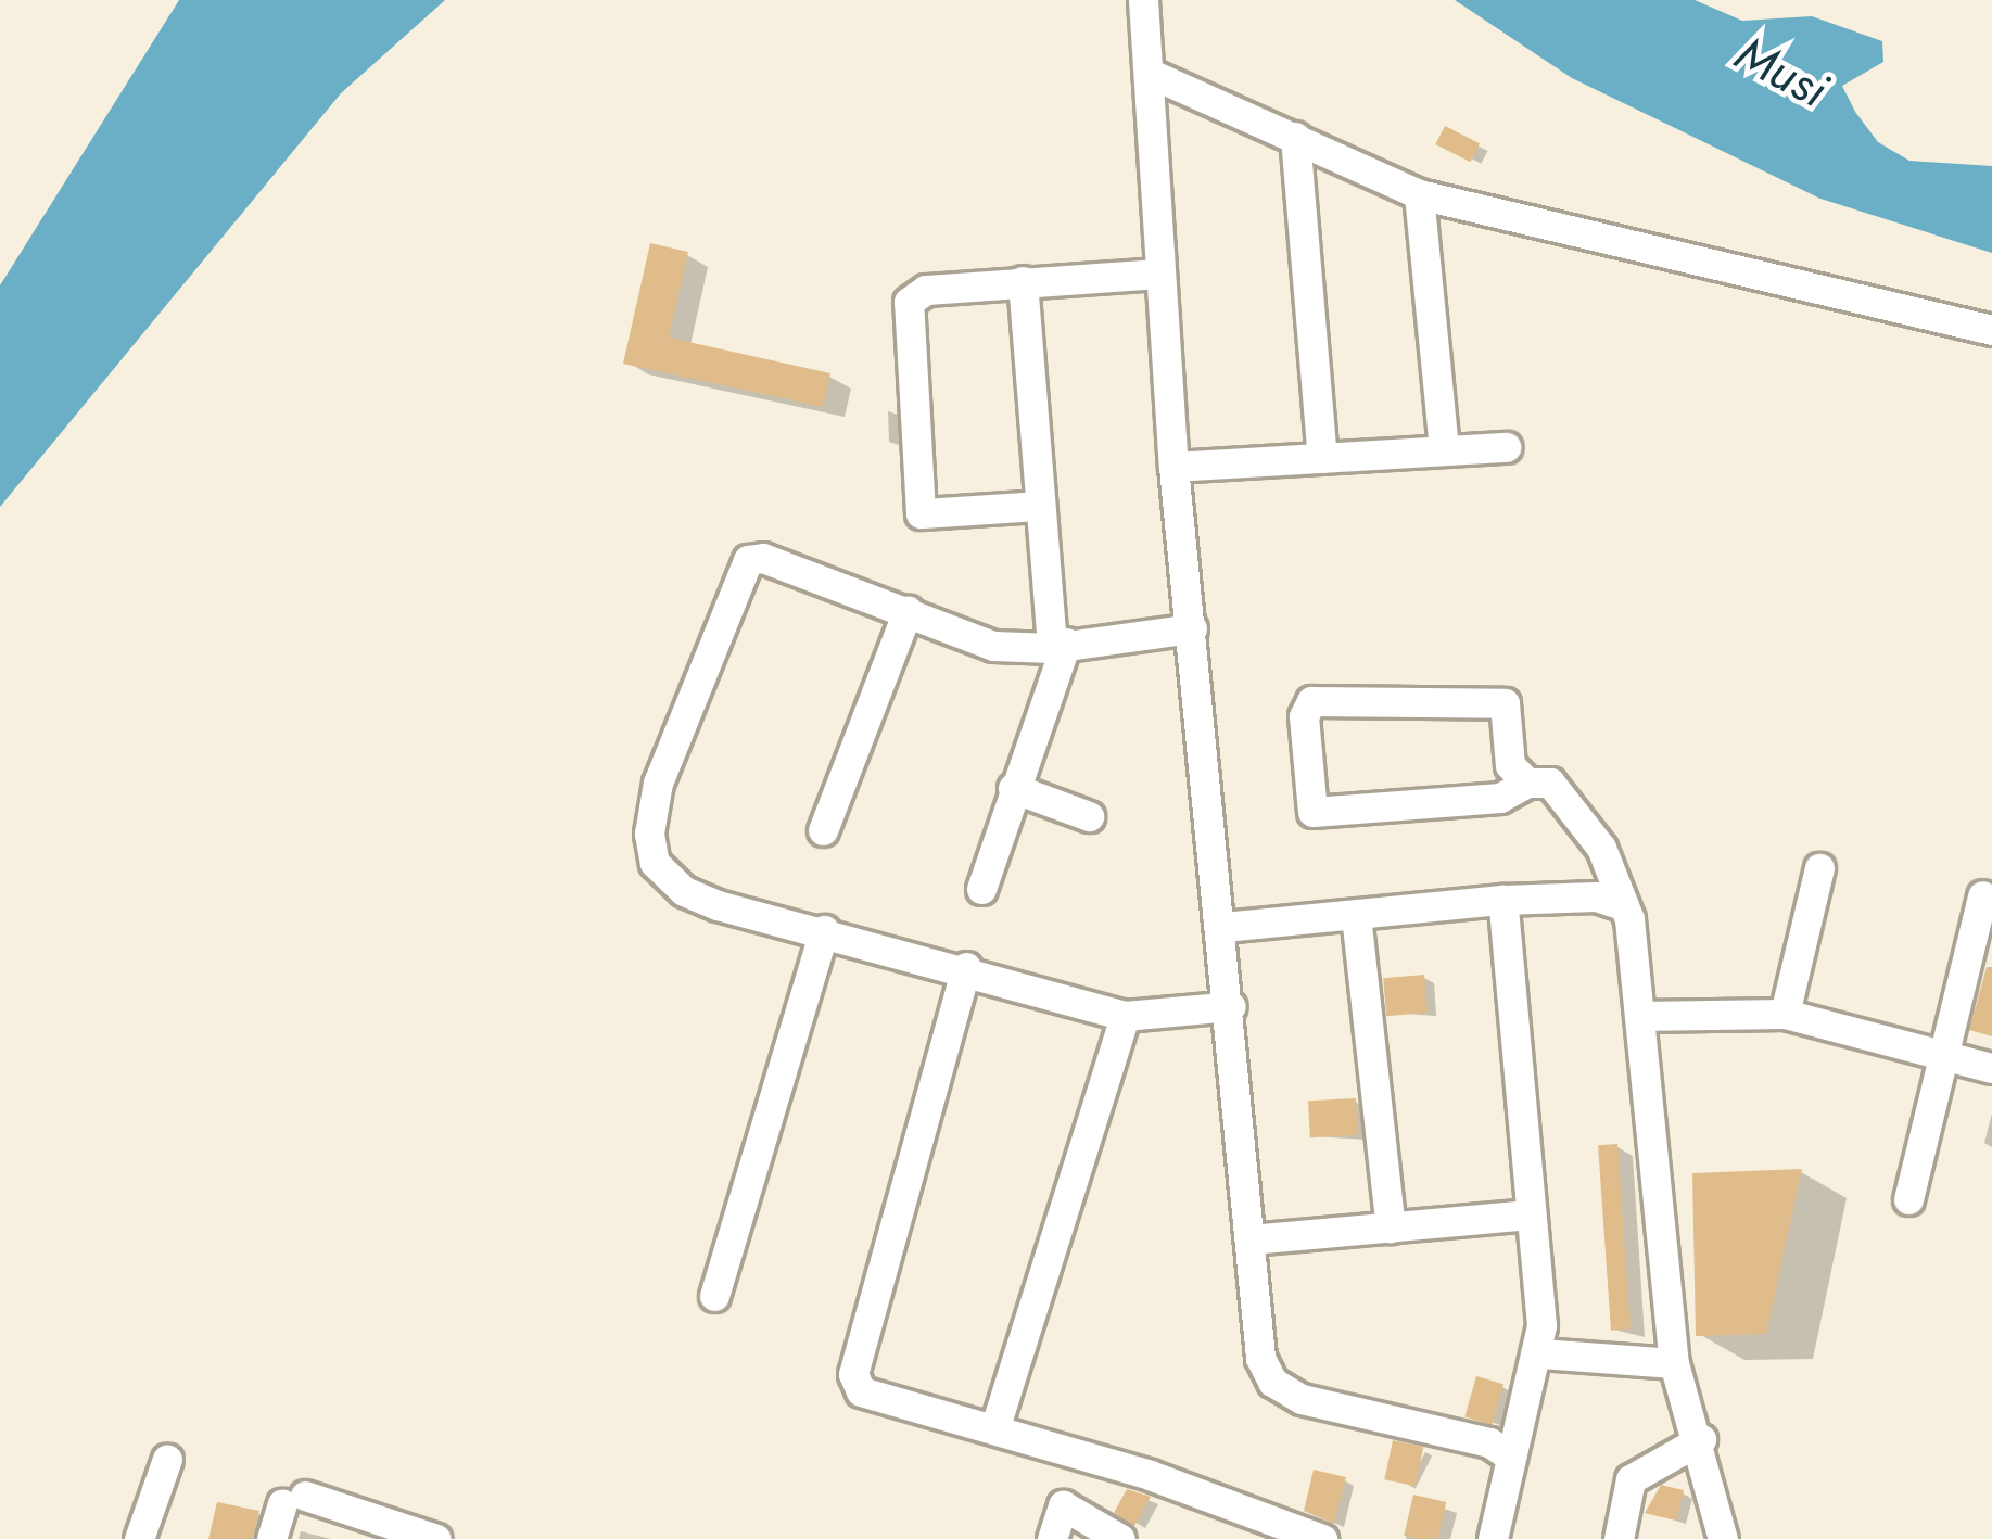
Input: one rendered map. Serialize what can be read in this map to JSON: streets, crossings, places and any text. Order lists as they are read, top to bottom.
{
  "water": ["Musi"]
}
